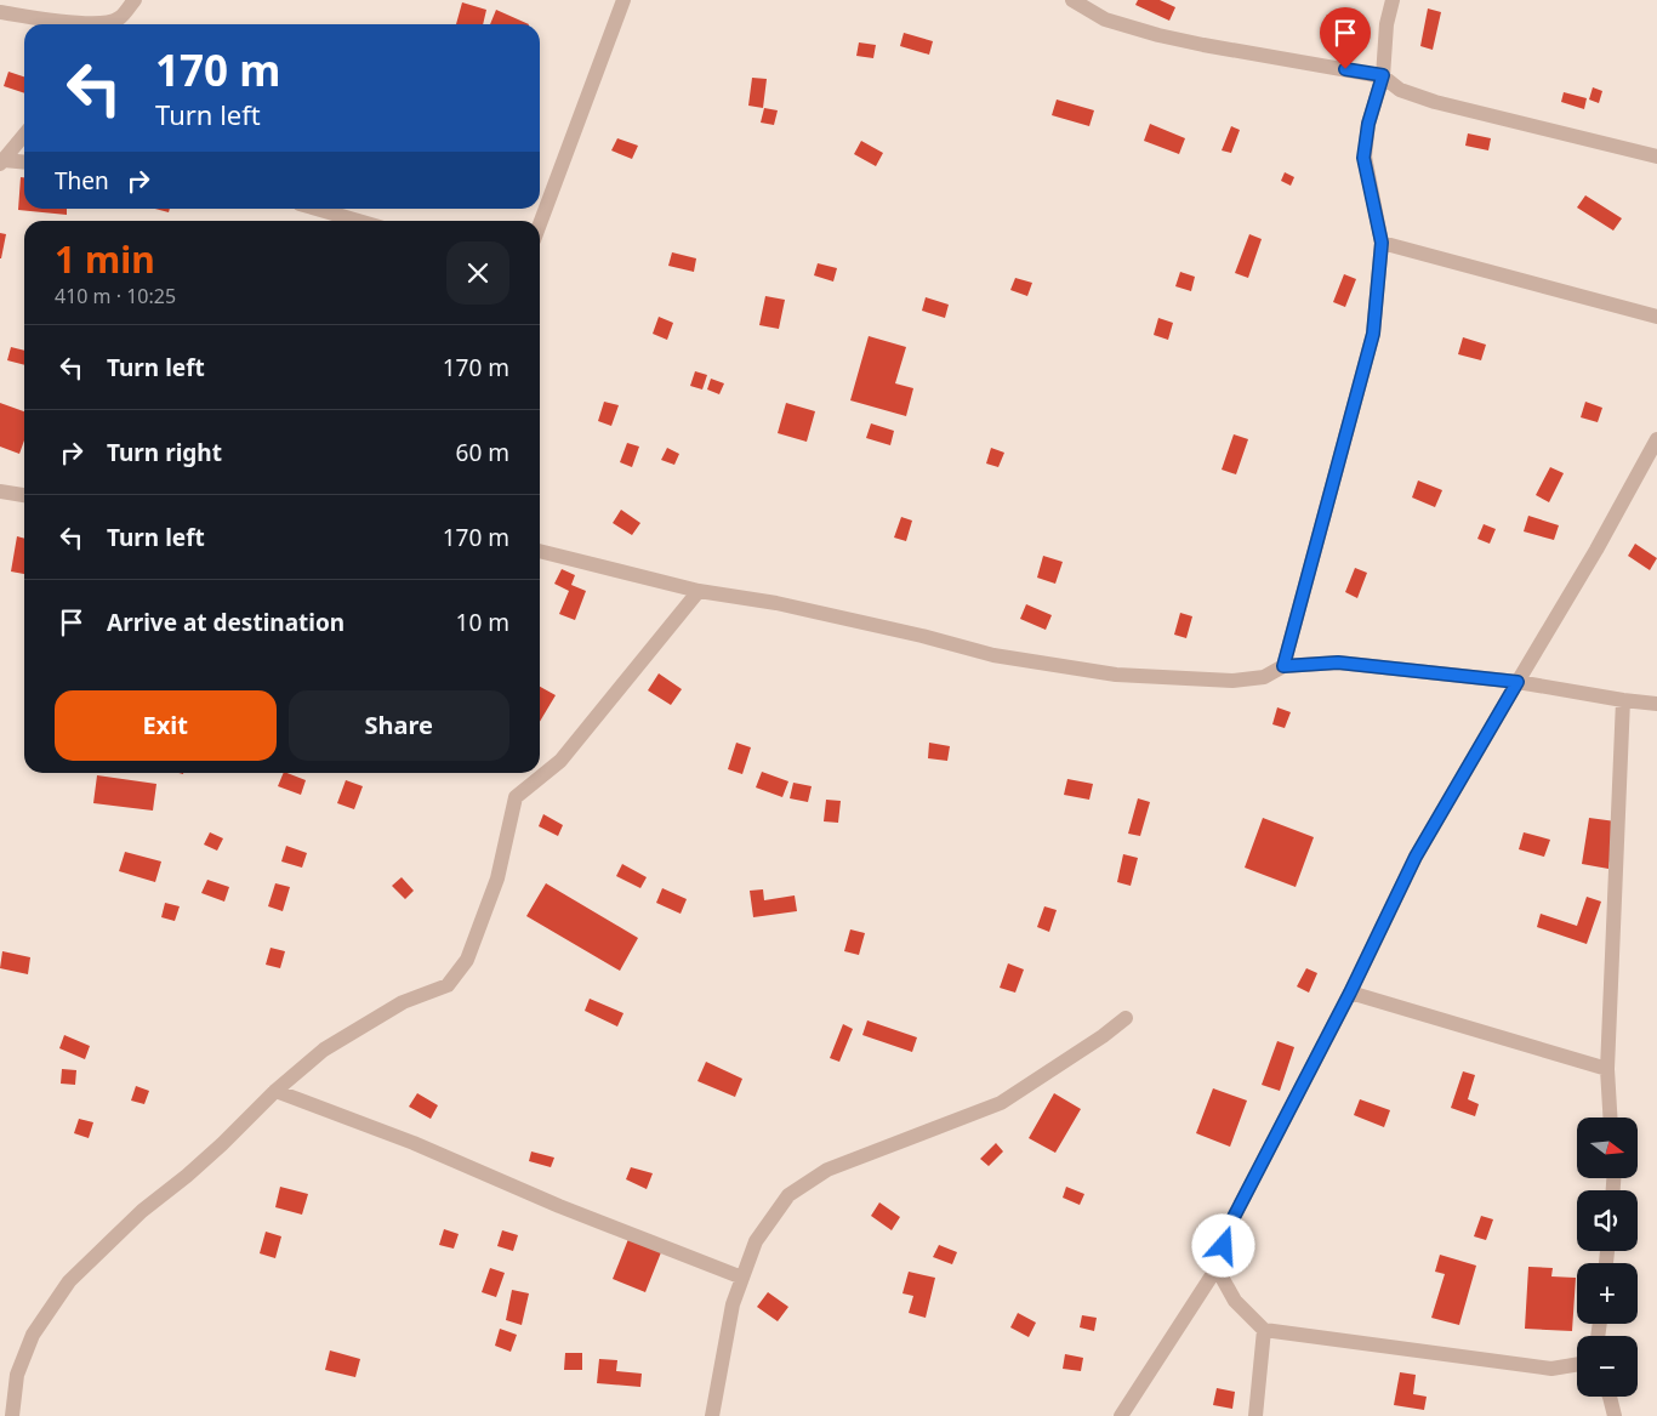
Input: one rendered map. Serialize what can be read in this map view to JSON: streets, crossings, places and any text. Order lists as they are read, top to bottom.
{
  "north": "right",
  "page": {
    "turn": ["170 m", "Turn left"],
    "then": "Then",
    "heading": ["1 min", "410 m · 10:25"],
    "list": [
      {
        "name": "Turn left",
        "value": "170 m"
      },
      {
        "name": "Turn right",
        "value": "60 m"
      },
      {
        "name": "Turn left",
        "value": "170 m"
      },
      {
        "name": "Arrive at destination",
        "value": "10 m"
      }
    ],
    "buttons": ["Exit", "Share"],
    "map_buttons": ["+", "−"]
  }
}
